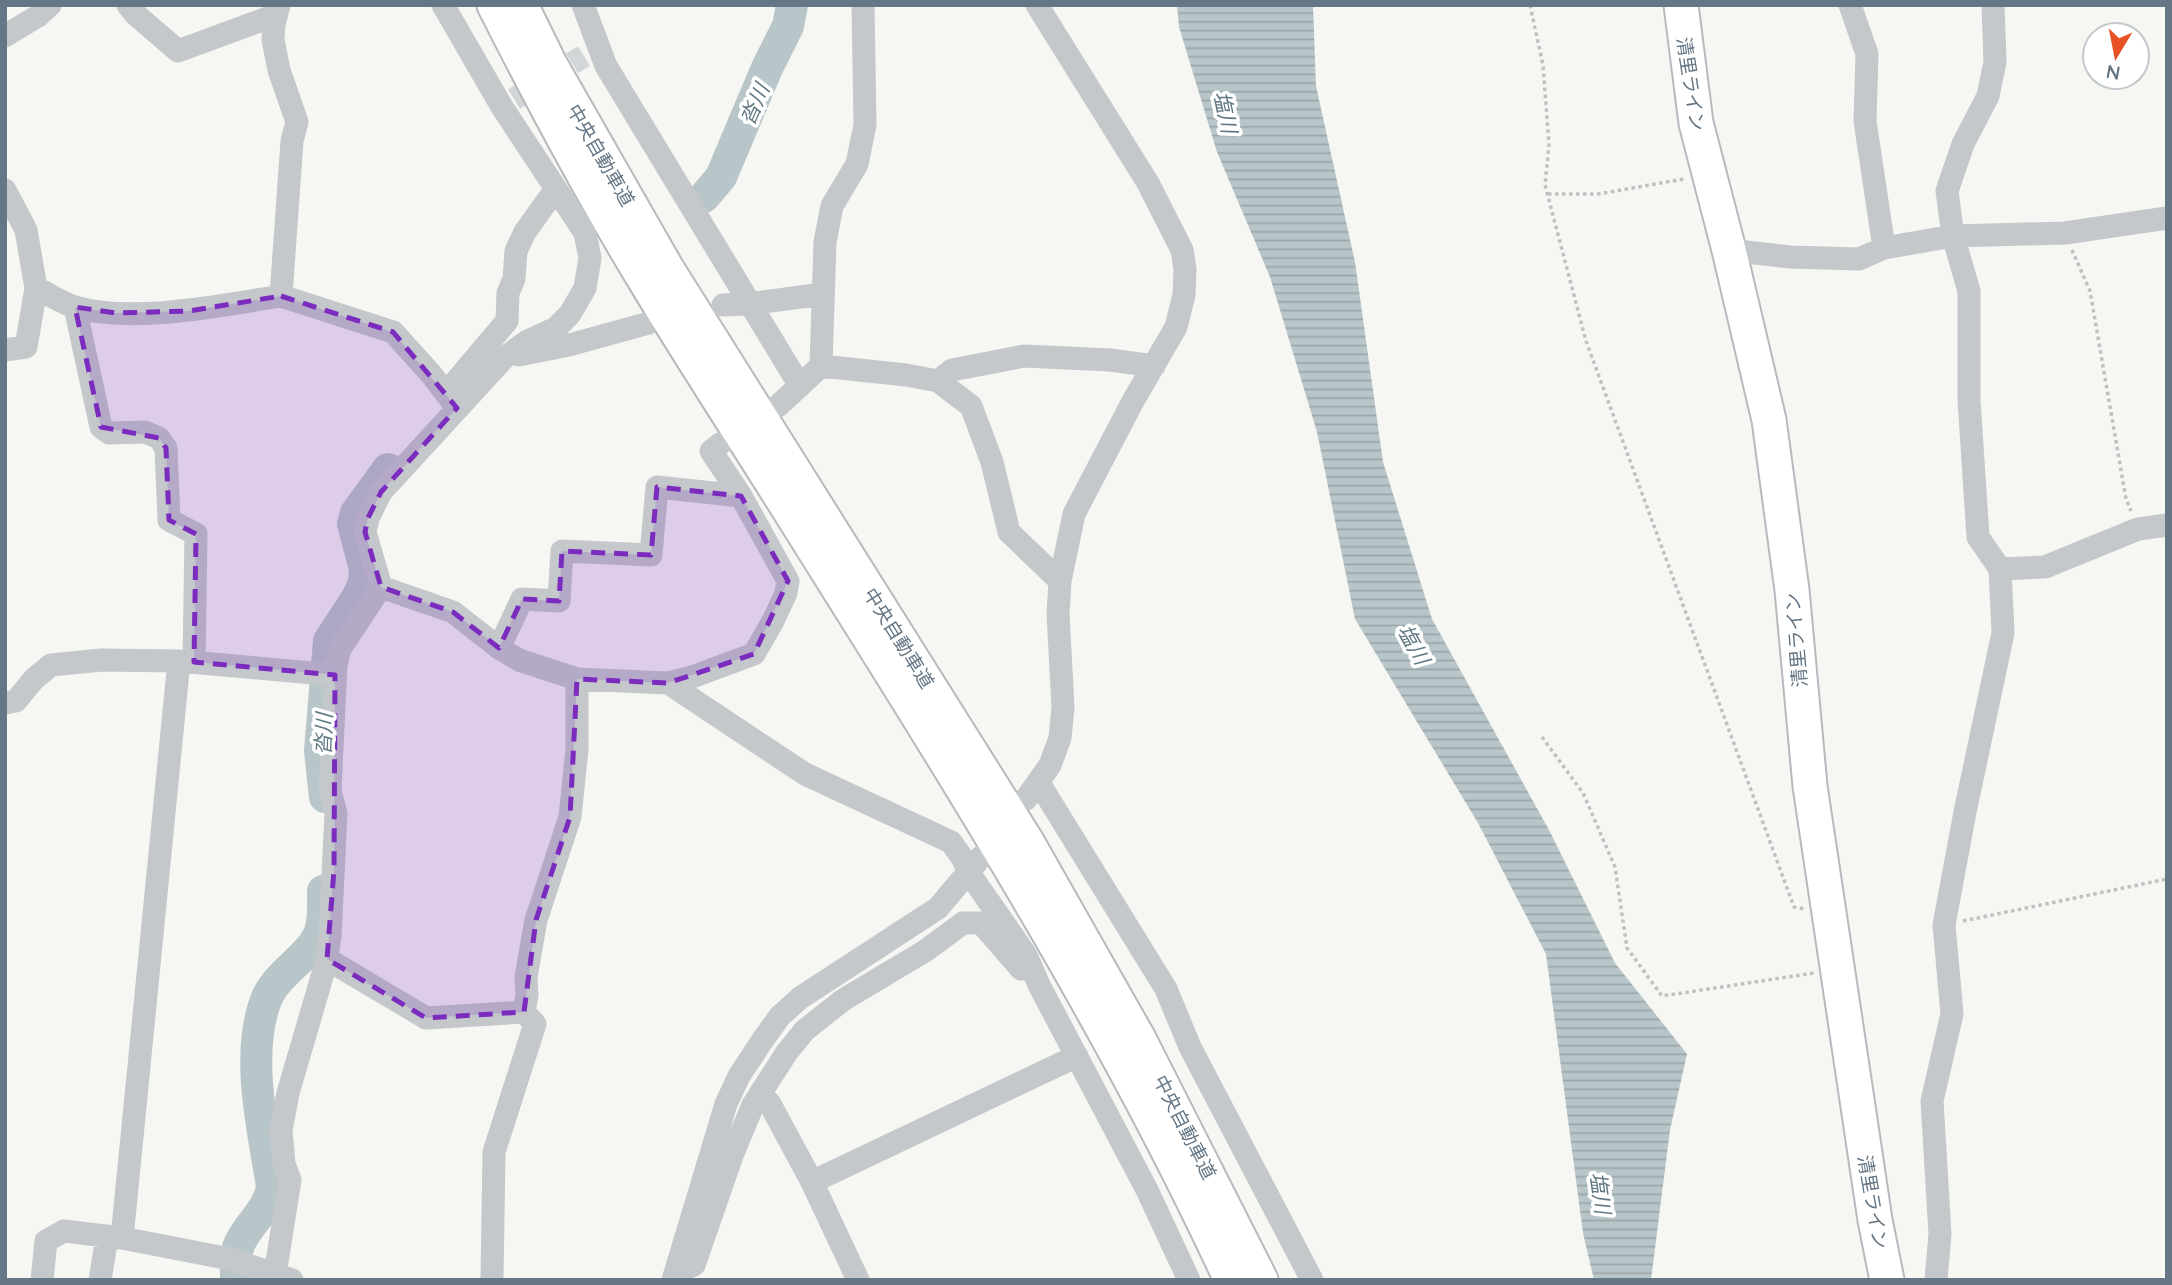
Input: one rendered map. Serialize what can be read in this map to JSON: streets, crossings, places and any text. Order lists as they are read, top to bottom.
{
  "streets": {
    "highway": ["清里ライン", "中央自動車道"]
  },
  "water": ["沓川", "塩川"],
  "north": "bottom"
}
